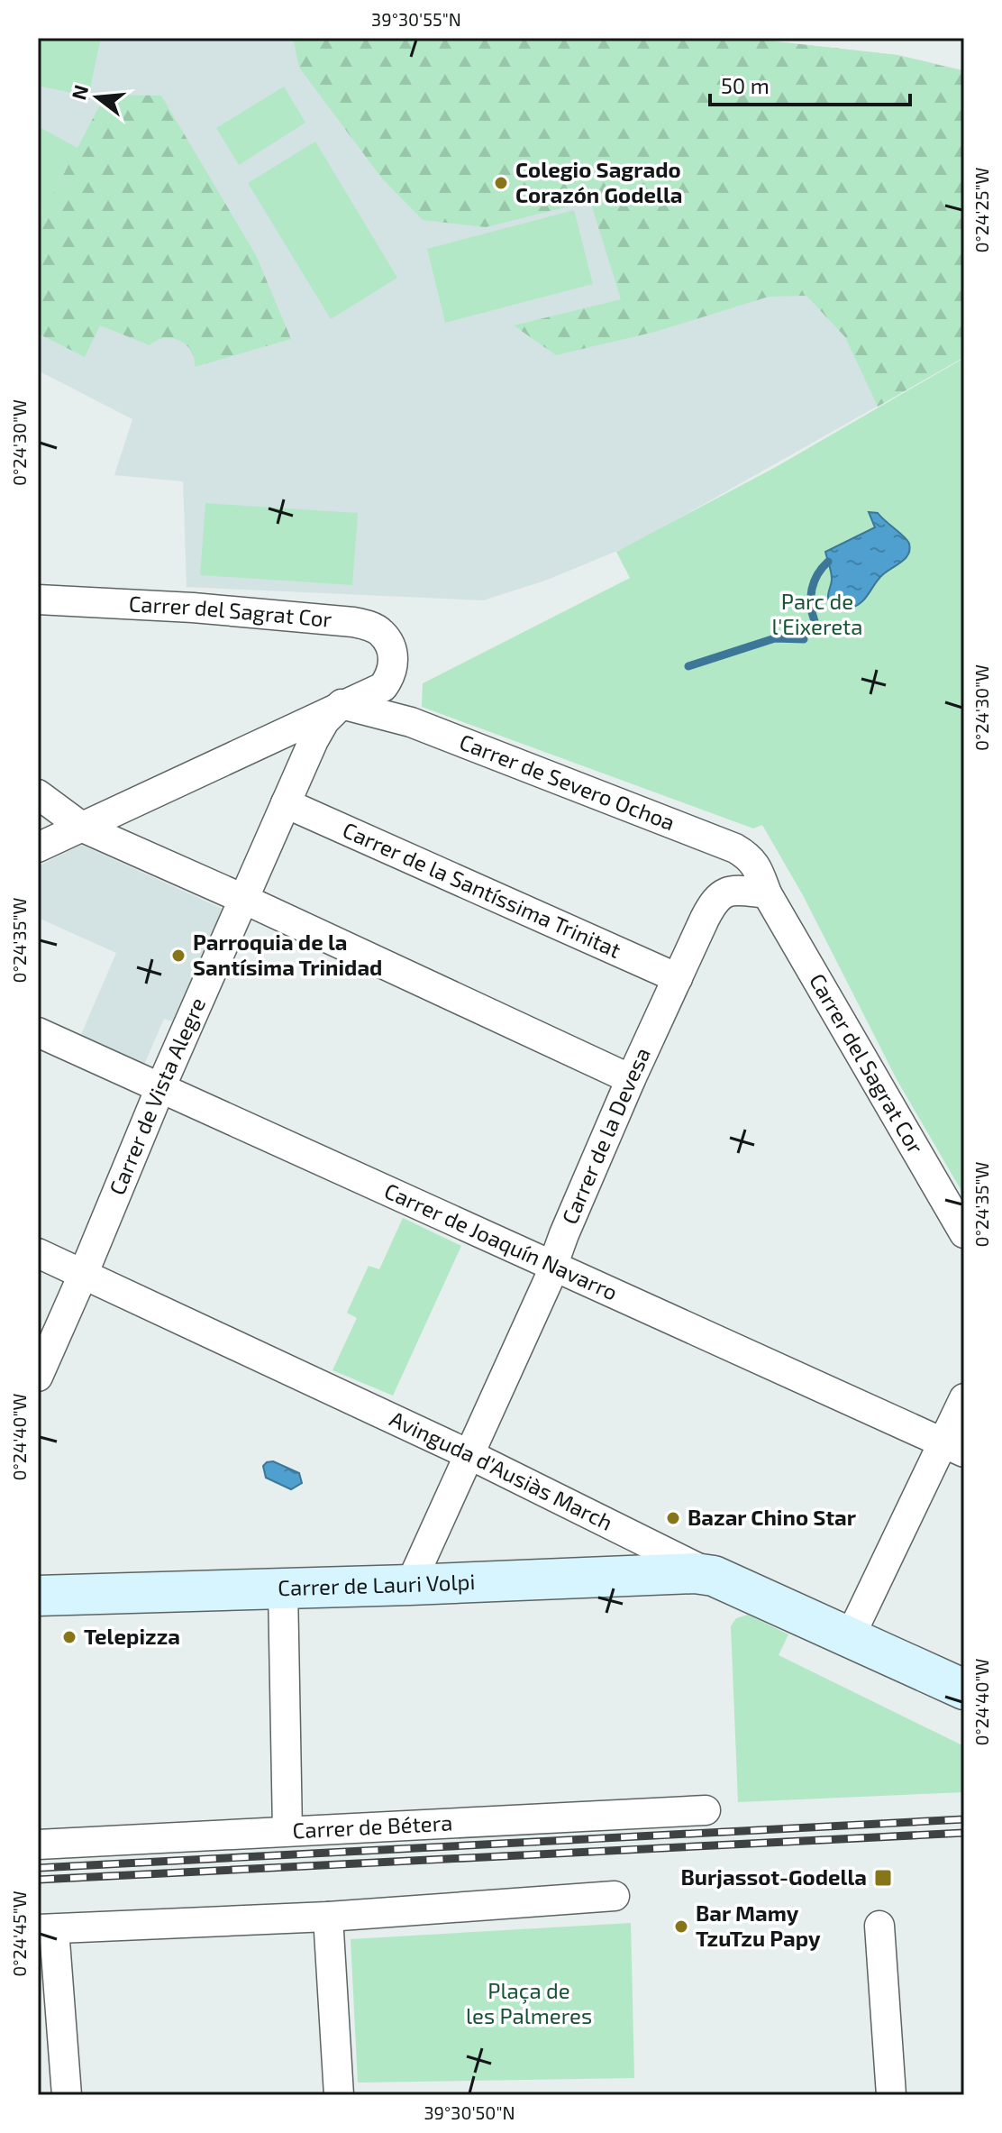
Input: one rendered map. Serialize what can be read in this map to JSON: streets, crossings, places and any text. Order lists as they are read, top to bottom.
{
  "streets": {
    "street": [
      "Carrer del Sagrat Cor",
      "Carrer de Severo Ochoa",
      "Carrer de la Santíssima Trinitat",
      "Carrer de Vista Alegre",
      "Carrer de la Devesa",
      "Carrer de Joaquín Navarro",
      "Avinguda d'Ausiàs March",
      "Carrer de Lauri Volpi",
      "Carrer de Bétera"
    ]
  },
  "crossings": [
    ["Carrer del Sagrat Cor", "Carrer de Severo Ochoa"],
    ["Carrer del Sagrat Cor", "Carrer de Vista Alegre"],
    ["Carrer del Sagrat Cor", "Carrer de la Devesa"],
    ["Carrer de Severo Ochoa", "Carrer de Vista Alegre"],
    ["Carrer de Severo Ochoa", "Carrer de la Devesa"],
    ["Carrer de la Santíssima Trinitat", "Carrer de Vista Alegre"],
    ["Carrer de la Santíssima Trinitat", "Carrer de la Devesa"],
    ["Carrer de Vista Alegre", "Carrer de Joaquín Navarro"],
    ["Carrer de Vista Alegre", "Avinguda d'Ausiàs March"],
    ["Carrer de la Devesa", "Carrer de Joaquín Navarro"],
    ["Carrer de la Devesa", "Avinguda d'Ausiàs March"],
    ["Carrer de la Devesa", "Carrer de Lauri Volpi"],
    ["Avinguda d'Ausiàs March", "Carrer de Lauri Volpi"]
  ],
  "parks": ["Parc de l'Eixereta", "Plaça de les Palmeres"],
  "places": {
    "other": [
      "Colegio Sagrado Corazón Godella",
      "Parroquia de la Santísima Trinidad",
      "Bazar Chino Star",
      "Telepizza",
      "Bar Mamy TzuTzu Papy"
    ],
    "transit": ["Burjassot-Godella"]
  },
  "scale_bar": "50 m",
  "north": "left",
  "coordinates": [
    "39°30'55\"N",
    "0°24'25\"W",
    "0°24'30\"W",
    "0°24'35\"W",
    "0°24'40\"W",
    "0°24'45\"W",
    "39°30'50\"N"
  ]
}
